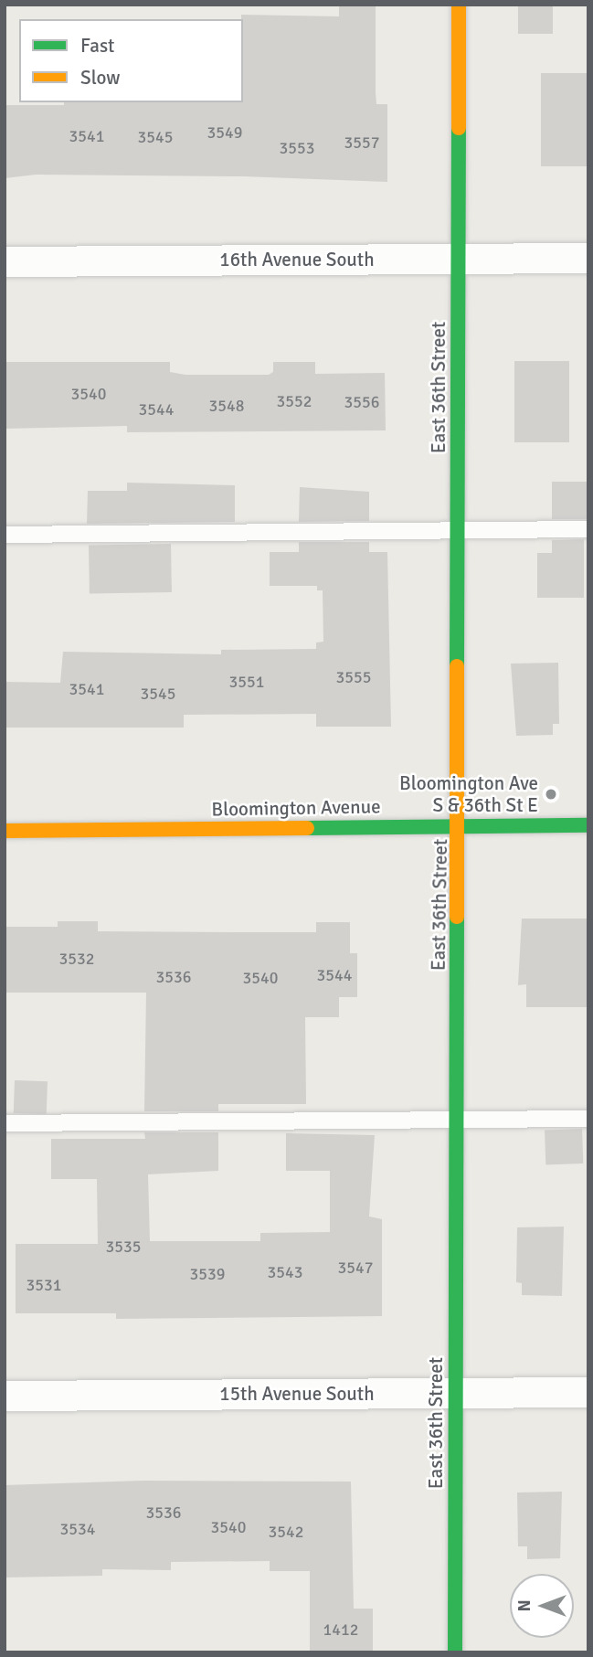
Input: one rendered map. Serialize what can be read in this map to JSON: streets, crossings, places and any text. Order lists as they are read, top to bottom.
{
  "streets": {
    "street": [
      "16th Avenue South",
      "East 36th Street",
      "Bloomington Avenue",
      "15th Avenue South"
    ]
  },
  "crossings": [
    ["16th Avenue South", "East 36th Street"],
    ["East 36th Street", "Bloomington Avenue"],
    ["East 36th Street", "15th Avenue South"]
  ],
  "places": ["Bloomington Ave S & 36th St E"],
  "house_numbers": [
    "3549",
    "3541",
    "3545",
    "3557",
    "3553",
    "3540",
    "3552",
    "3556",
    "3548",
    "3544",
    "3555",
    "3551",
    "3541",
    "3545",
    "3532",
    "3544",
    "3536",
    "3540",
    "3535",
    "3547",
    "3543",
    "3539",
    "3531",
    "3536",
    "3540",
    "3534",
    "3542",
    "1412"
  ],
  "legend": ["Fast", "Slow"],
  "north": "left"
}
